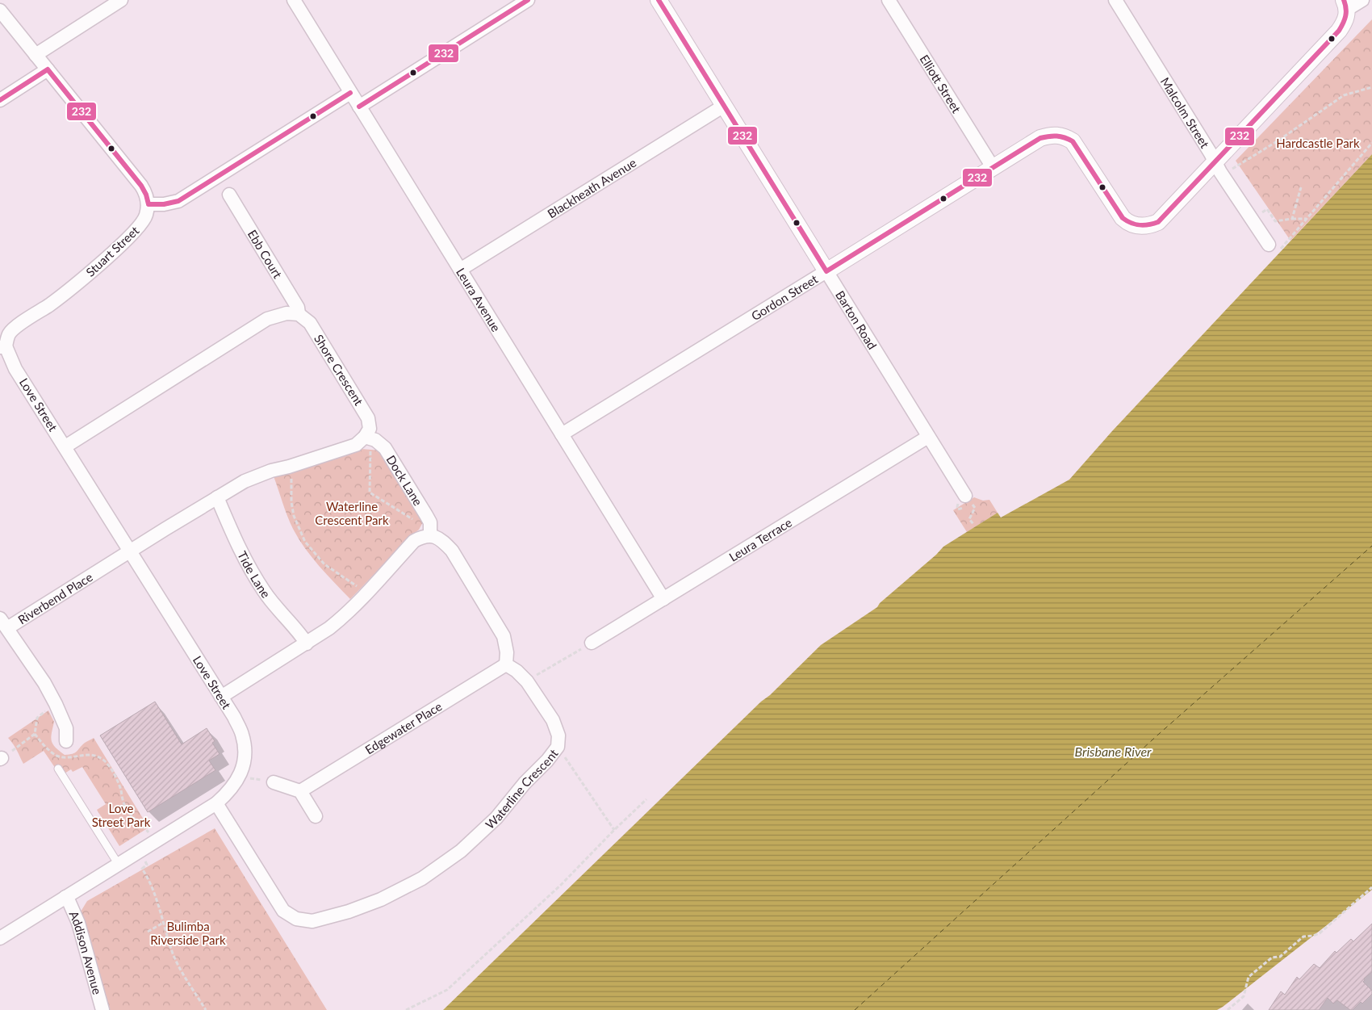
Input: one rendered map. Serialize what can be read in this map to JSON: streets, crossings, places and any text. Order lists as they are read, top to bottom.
{
  "streets": {
    "street": [
      "Elliott Street",
      "Malcolm Street",
      "Blackheath Avenue",
      "Stuart Street",
      "Ebb Court",
      "Gordon Street",
      "Leura Avenue",
      "Barton Road",
      "Shore Crescent",
      "Love Street",
      "Dock Lane",
      "Leura Terrace",
      "Tide Lane",
      "Riverbend Place",
      "Edgewater Place",
      "Waterline Crescent",
      "Addison Avenue"
    ]
  },
  "crossings": [
    ["Elliott Street", "Gordon Street"],
    ["Malcolm Street", "Gordon Street"],
    ["Blackheath Avenue", "Leura Avenue"],
    ["Blackheath Avenue", "Barton Road"],
    ["Stuart Street", "Love Street"],
    ["Ebb Court", "Shore Crescent"],
    ["Gordon Street", "Leura Avenue"],
    ["Gordon Street", "Barton Road"],
    ["Leura Avenue", "Leura Terrace"],
    ["Barton Road", "Leura Terrace"],
    ["Shore Crescent", "Dock Lane"],
    ["Love Street", "Riverbend Place"],
    ["Love Street", "Waterline Crescent"],
    ["Love Street", "Addison Avenue"],
    ["Edgewater Place", "Waterline Crescent"]
  ],
  "water": ["Brisbane River"],
  "parks": [
    "Hardcastle Park",
    "Waterline Crescent Park",
    "Love Street Park",
    "Bulimba Riverside Park"
  ],
  "lines": ["transit line 232"]
}
